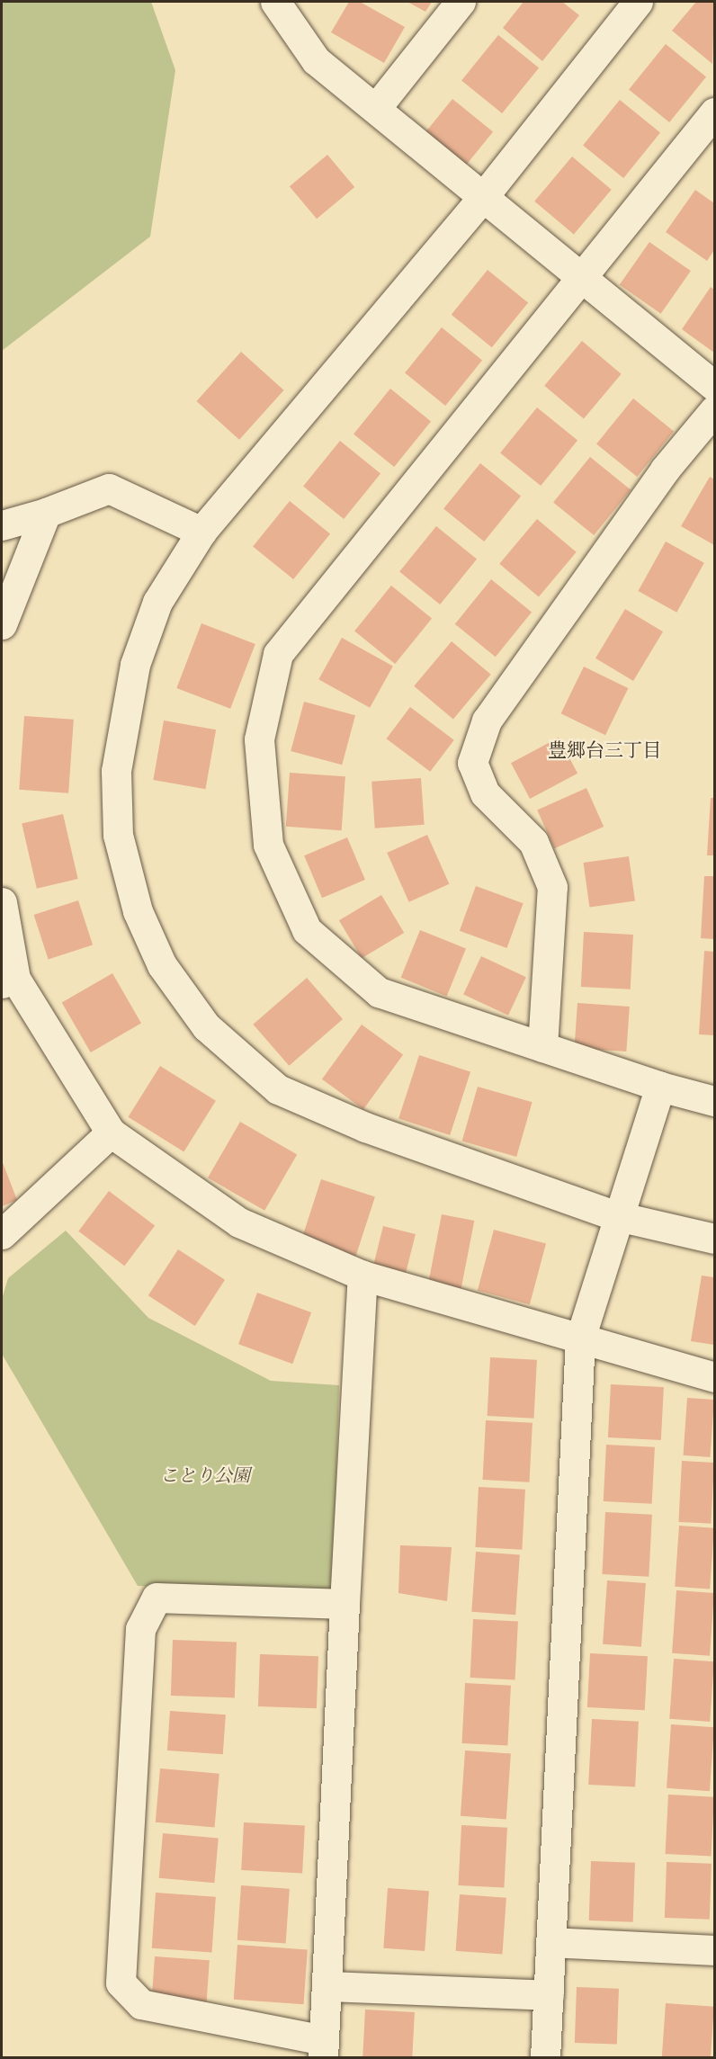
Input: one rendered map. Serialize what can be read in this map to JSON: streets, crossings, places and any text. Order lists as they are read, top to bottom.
{
  "districts": ["豊郷台三丁目"],
  "parks": ["ことり公園"]
}
